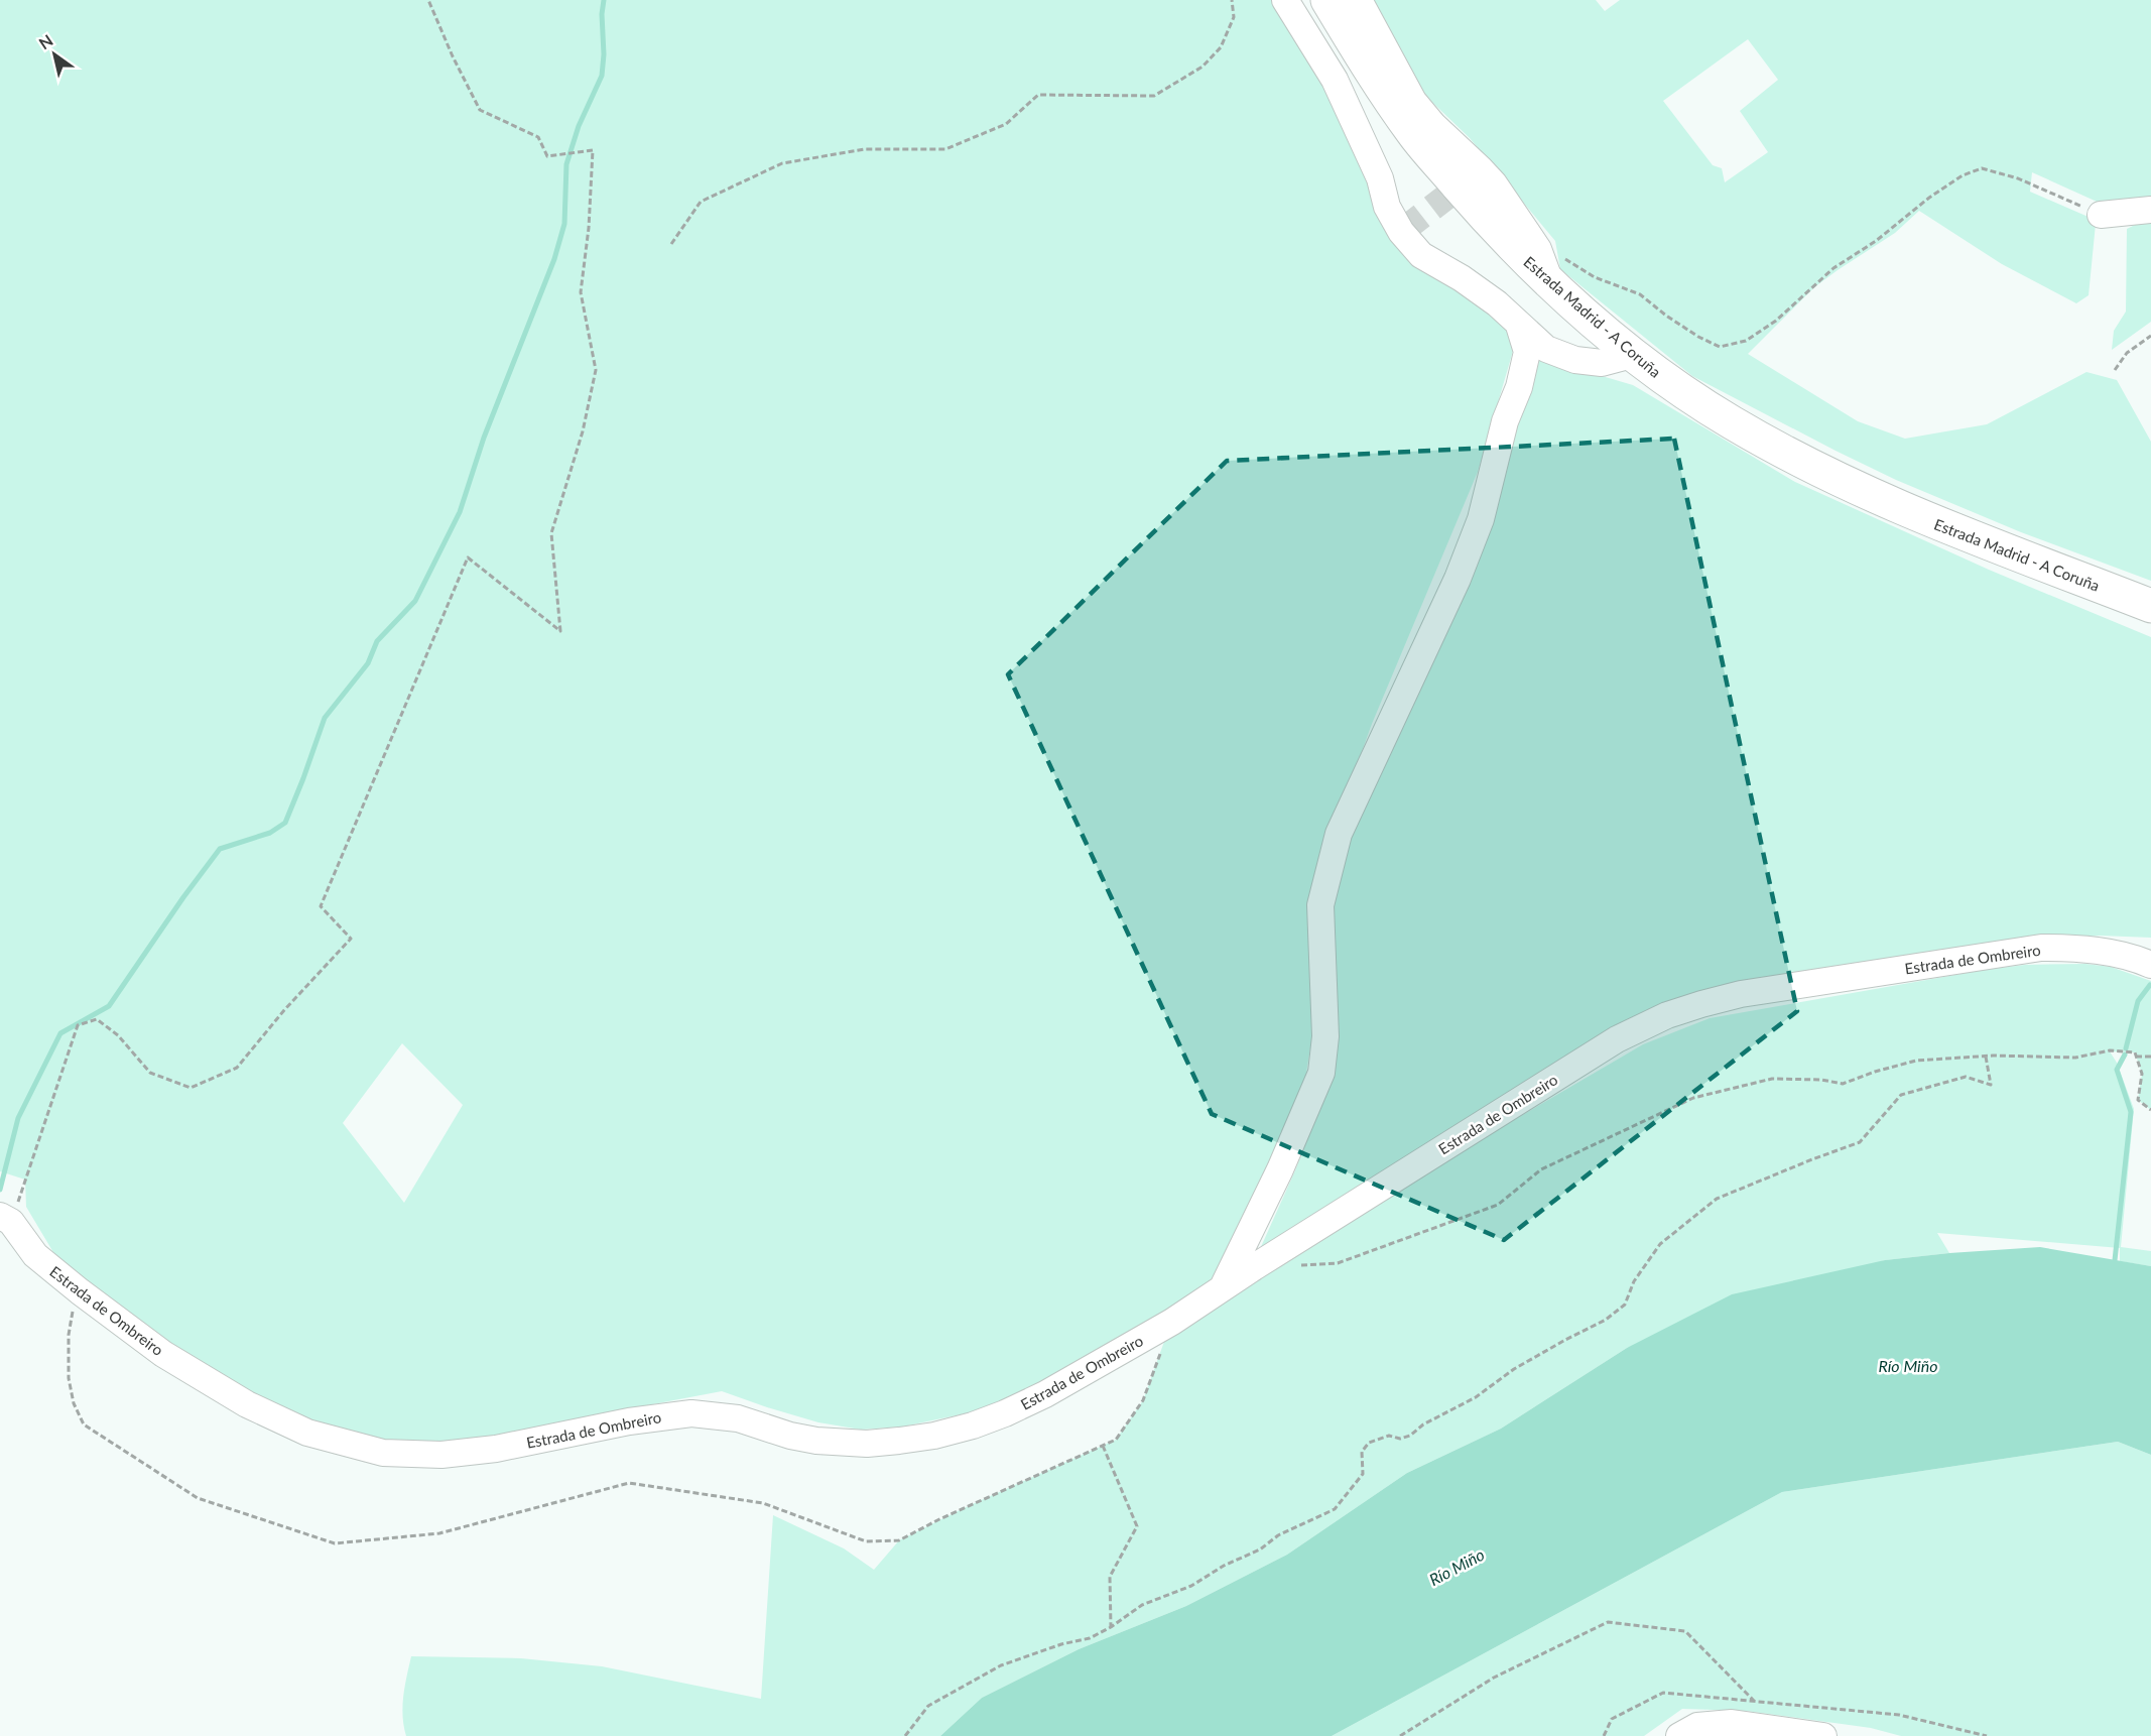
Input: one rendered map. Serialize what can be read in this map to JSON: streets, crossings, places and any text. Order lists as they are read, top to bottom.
{
  "streets": {
    "highway": ["Estrada Madrid - A Coruña"],
    "street": ["Estrada de Ombreiro"]
  },
  "water": ["Río Miño"],
  "north": "top left"
}
